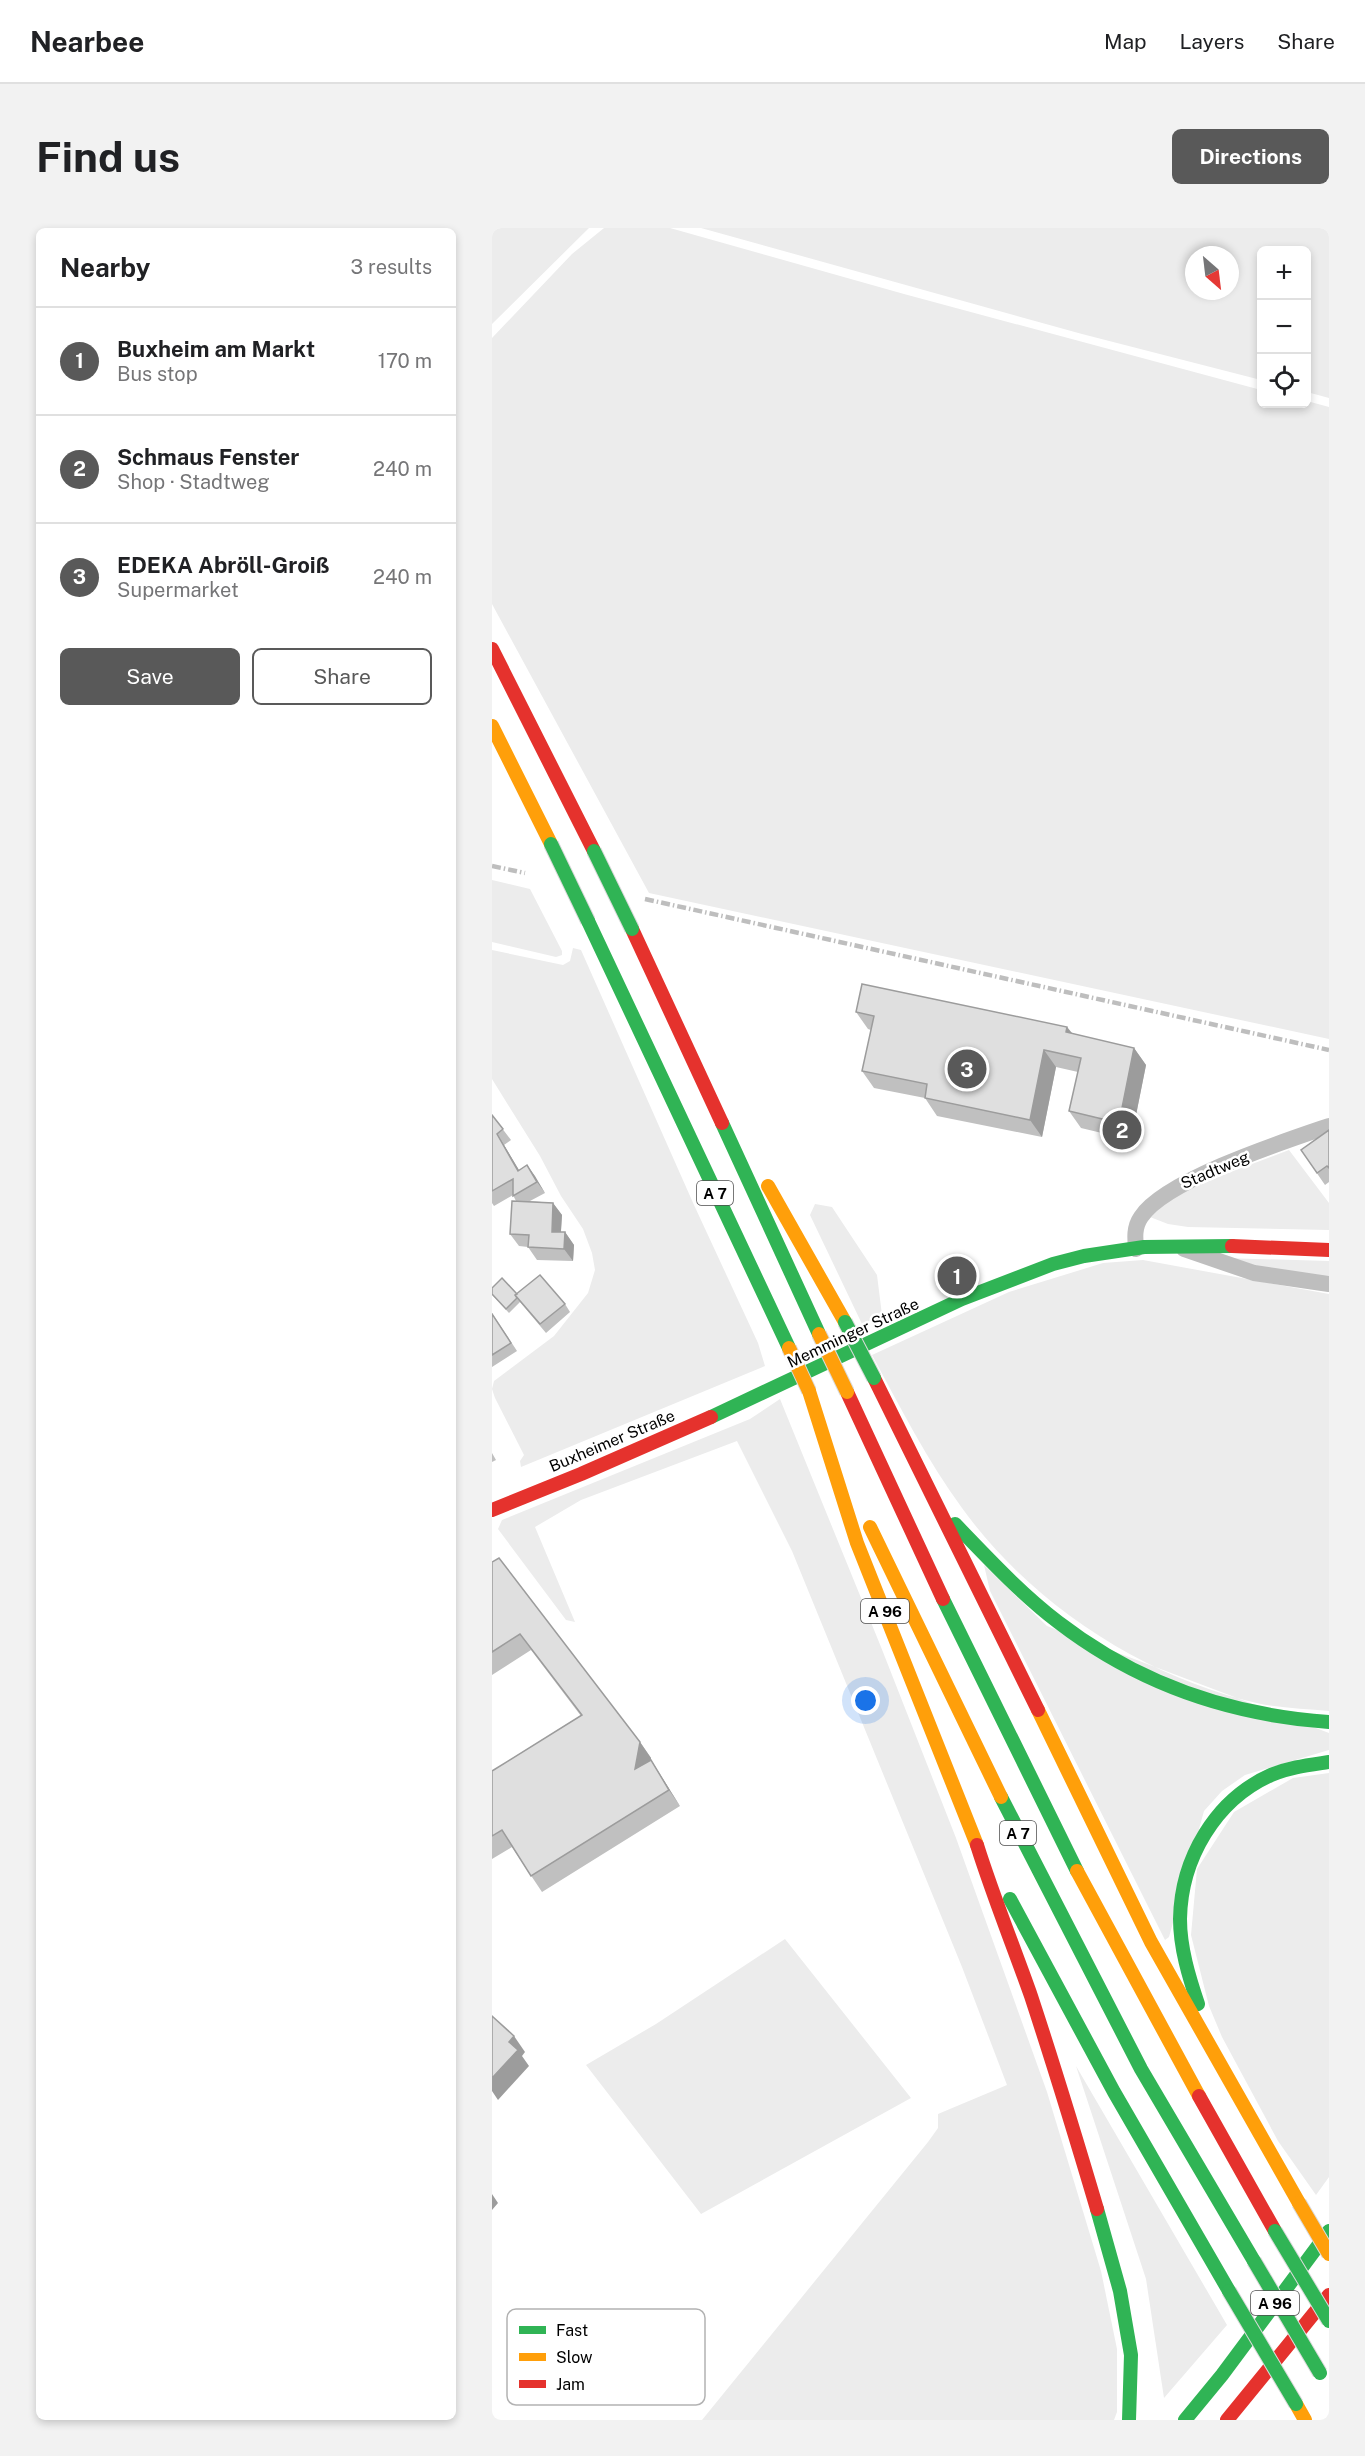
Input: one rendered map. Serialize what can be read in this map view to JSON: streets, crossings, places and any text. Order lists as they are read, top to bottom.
{
  "streets": {
    "main road": [
      "A 7",
      "Memminger Straße",
      "Buxheimer Straße",
      "A 96"
    ],
    "street": ["Stadtweg"]
  },
  "crossings": [
    ["Stadtweg", "Memminger Straße"],
    ["A 7", "A 96"],
    ["Memminger Straße", "Buxheimer Straße"]
  ],
  "legend": ["Fast", "Slow", "Jam"],
  "north": "bottom right",
  "page": {
    "header": "Nearbee",
    "nav": ["Map", "Layers", "Share"],
    "buttons": [
      "Directions",
      ["Save", "Share"]
    ],
    "title": "Find us",
    "heading": ["Nearby", "3 results"],
    "map_buttons": ["+", "−"],
    "list": [
      {
        "mark": "1",
        "name": "Buxheim am Markt",
        "note": "Bus stop",
        "value": "170 m"
      },
      {
        "mark": "2",
        "name": "Schmaus Fenster",
        "note": "Shop · Stadtweg",
        "value": "240 m"
      },
      {
        "mark": "3",
        "name": "EDEKA Abröll-Groiß",
        "note": "Supermarket",
        "value": "240 m"
      }
    ],
    "pins": ["3", "2", "1"]
  }
}
